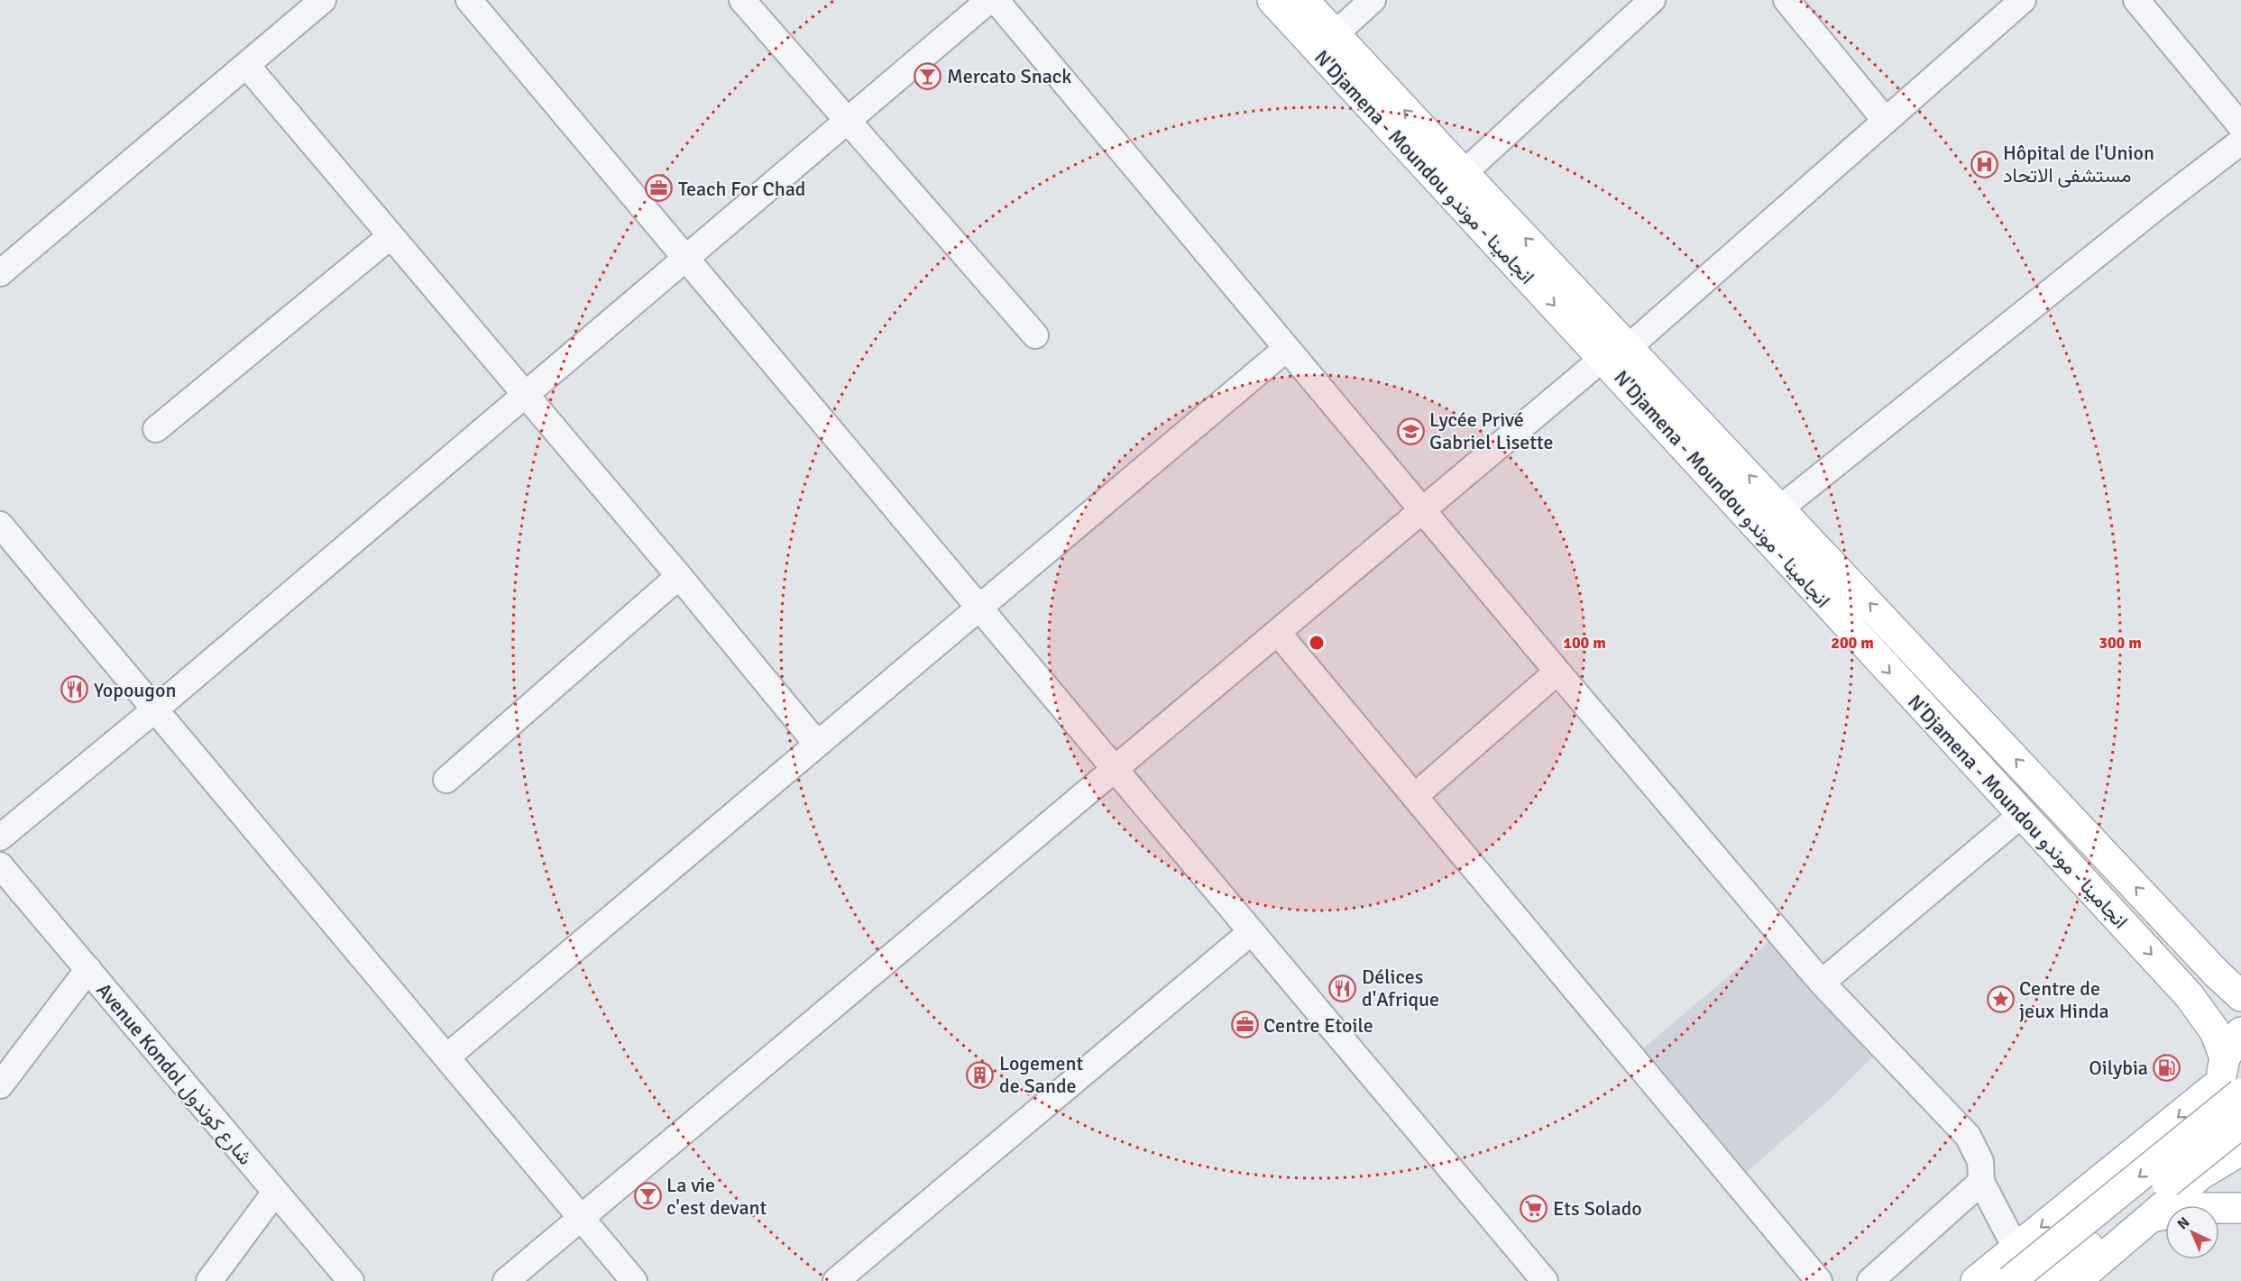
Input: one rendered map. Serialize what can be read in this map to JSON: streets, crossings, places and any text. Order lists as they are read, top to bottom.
{
  "streets": {
    "main road": ["N'Djamena - Moundou انجامينا - موندو"],
    "street": ["Avenue Kondol شارع كوندول"]
  },
  "places": {
    "bar": ["Mercato Snack", "La vie c'est devant"],
    "hospital": ["Hôpital de l'Union مستشفى الاتحاد"],
    "office": ["Teach For Chad", "Centre Etoile"],
    "school or university": ["Lycée Privé Gabriel Lisette"],
    "restaurant": ["Yopougon", "Délices d'Afrique"],
    "place": ["Centre de jeux Hinda"],
    "fuel station": ["Oilybia"],
    "building": ["Logement de Sande"],
    "supermarket": ["Ets Solado"]
  },
  "north": "top left",
  "rings": ["100 m", "200 m", "300 m"]
}
